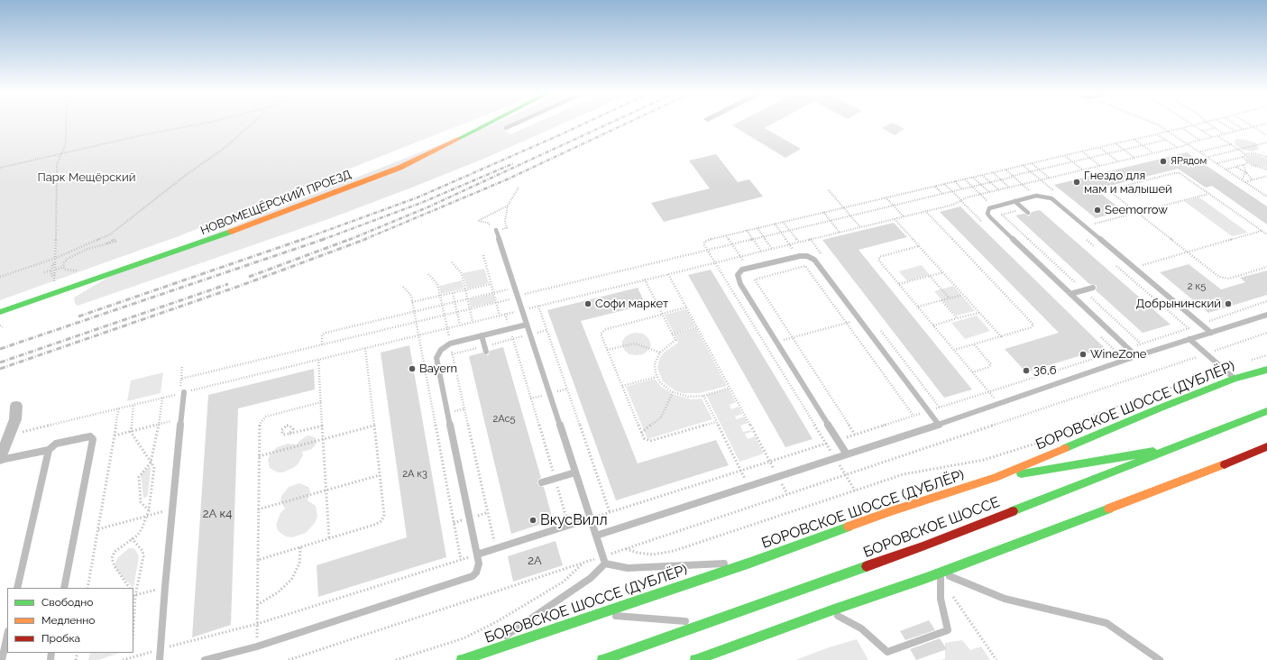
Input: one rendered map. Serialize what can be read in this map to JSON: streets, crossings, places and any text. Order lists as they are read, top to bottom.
{
  "streets": {
    "street": ["НОВОМЕЩЁРСКИЙ ПРОЕЗД", "БОРОВСКОЕ ШОССЕ (ДУБЛЁР)", "БОРОВСКОЕ ШОССЕ"]
  },
  "parks": ["Парк Мещёрский"],
  "places": [
    "ЯРядом",
    "Гнездо для мам и малышей",
    "Seemorrow",
    "Софи маркет",
    "Добрынинский",
    "WineZone",
    "Bayern",
    "36,6",
    "ВкусВилл"
  ],
  "house_numbers": [
    "2 к5",
    "2Ас5",
    "2А к3",
    "2А к4",
    "2А"
  ],
  "legend": ["Свободно", "Медленно", "Пробка"]
}
